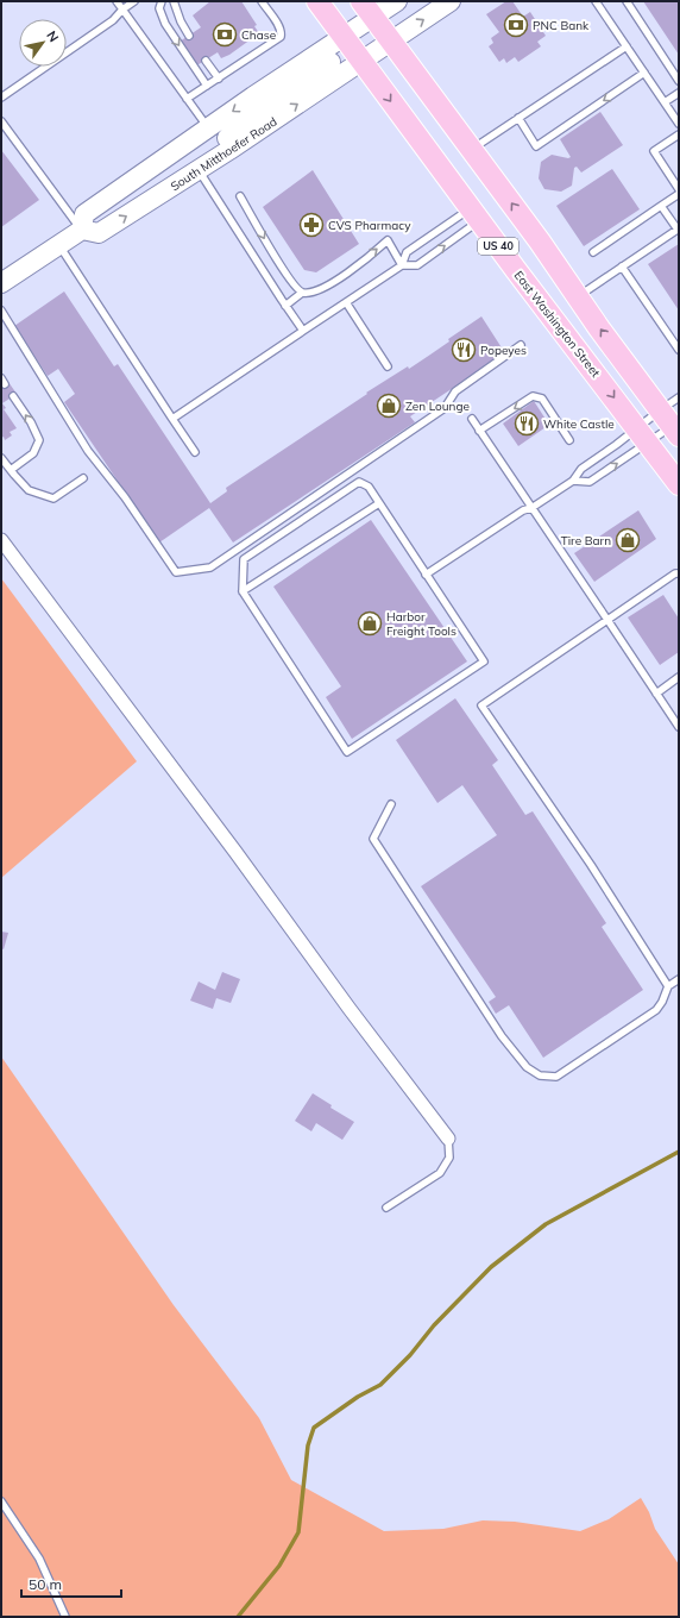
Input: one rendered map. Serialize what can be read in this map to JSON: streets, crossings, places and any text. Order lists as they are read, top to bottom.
{
  "streets": {
    "main road": ["South Mitthoefer Road", "US 40", "East Washington Street"]
  },
  "places": {
    "bank": ["PNC Bank", "Chase"],
    "pharmacy": ["CVS Pharmacy"],
    "restaurant": ["Popeyes", "White Castle"],
    "shop": ["Zen Lounge", "Tire Barn", "Harbor Freight Tools"]
  },
  "scale_bar": "50 m",
  "north": "top right"
}
